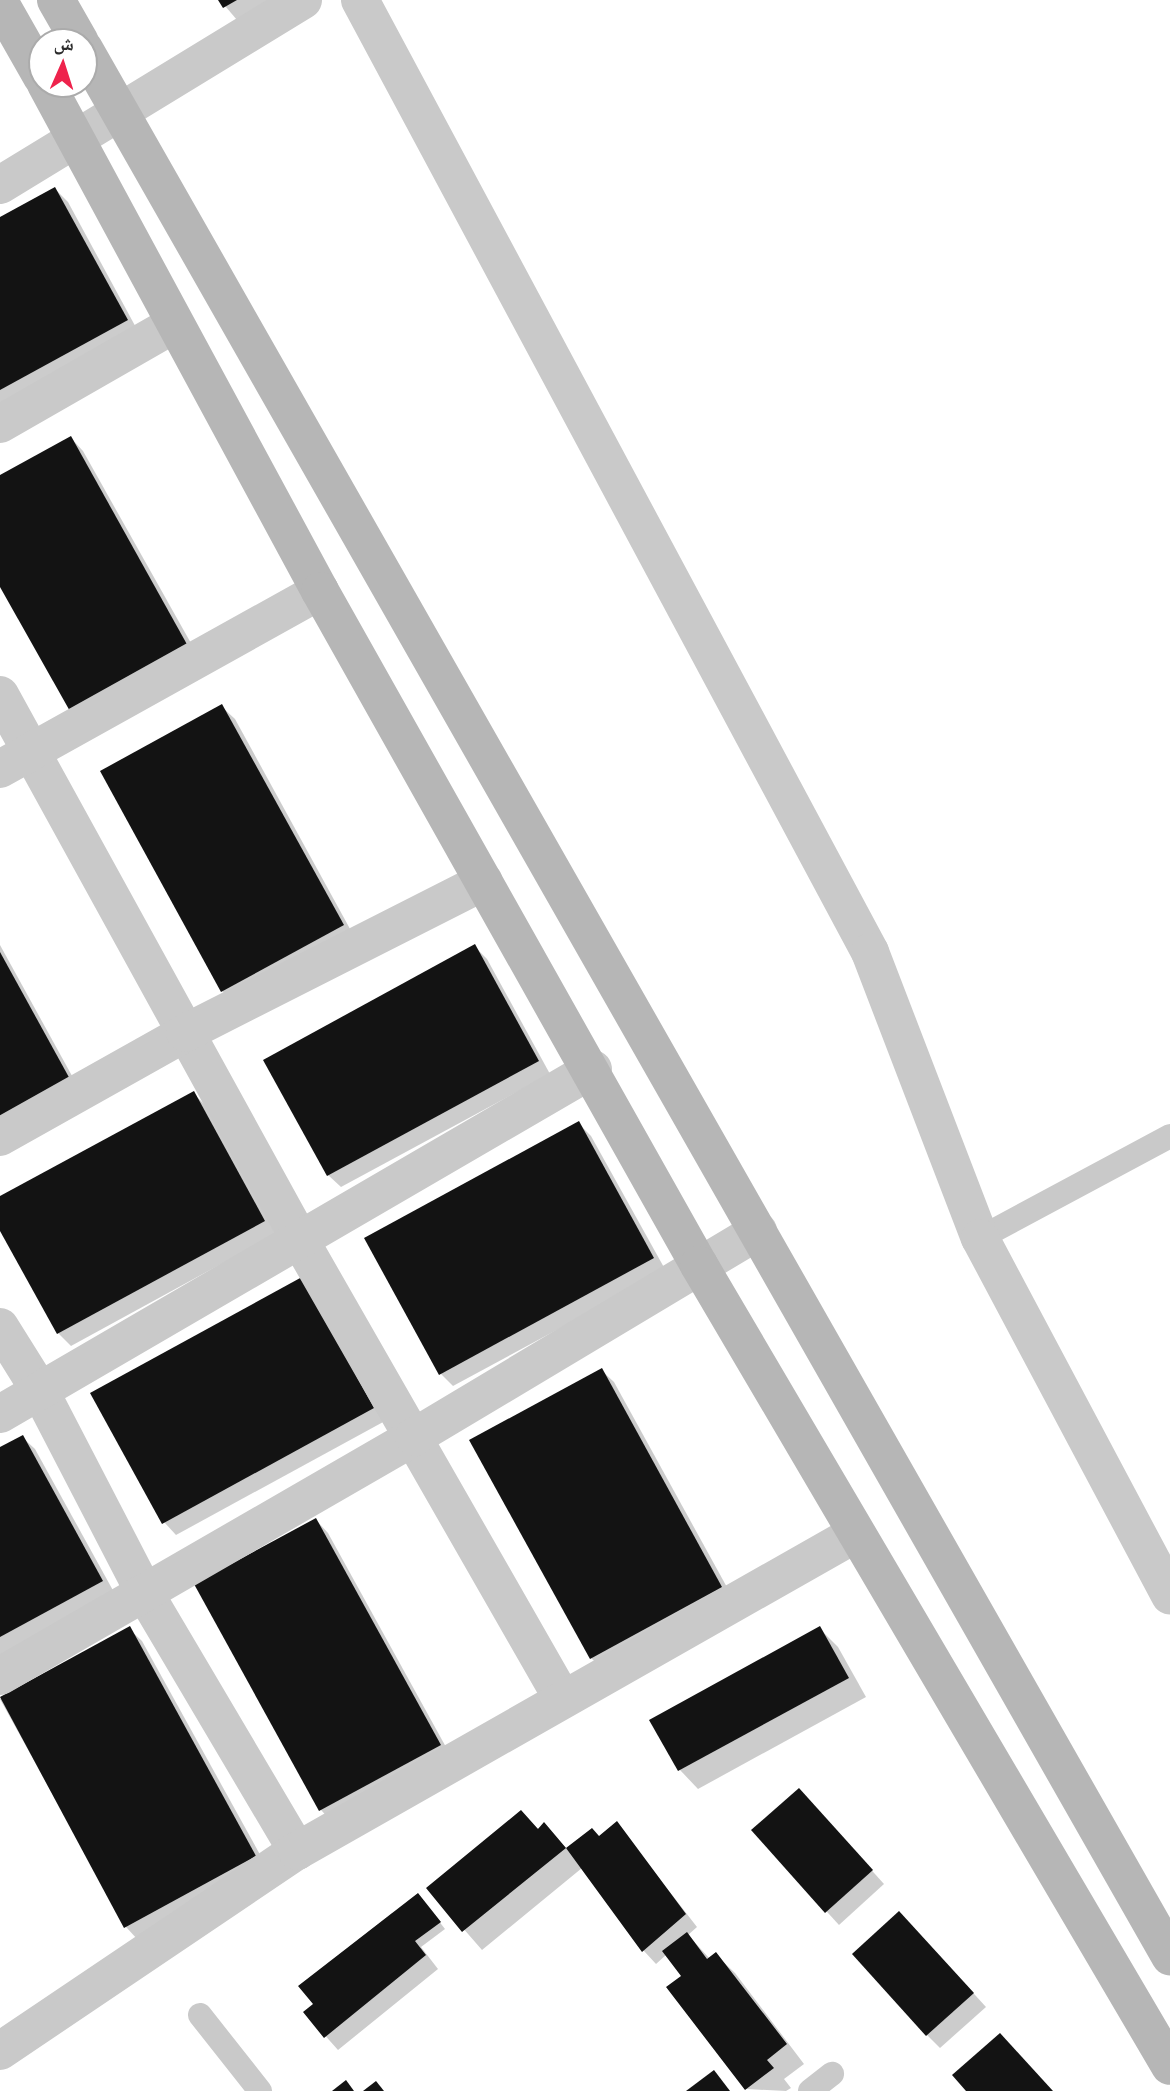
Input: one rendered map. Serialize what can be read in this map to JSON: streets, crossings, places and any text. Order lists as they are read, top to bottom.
{
  "north": "top"
}
